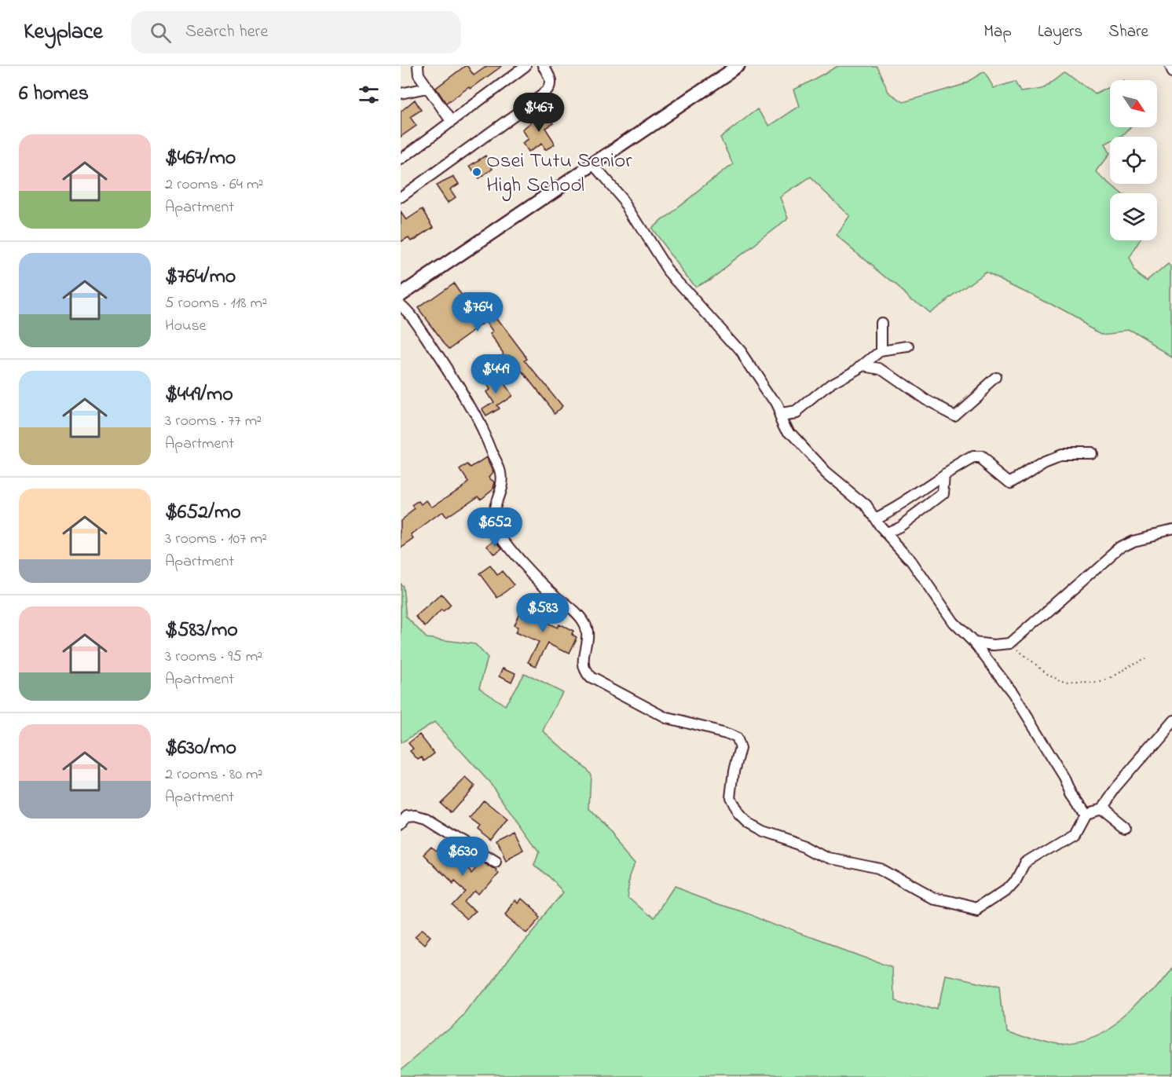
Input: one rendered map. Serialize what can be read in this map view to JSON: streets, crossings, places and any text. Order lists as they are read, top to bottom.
{
  "places": ["Osei Tutu Senior High School"],
  "north": "bottom right",
  "page": {
    "header": "Keyplace",
    "search": "Search here",
    "nav": ["Map", "Layers", "Share"],
    "heading": "6 homes",
    "price": [
      "$467",
      "$764",
      "$449",
      "$652",
      "$583",
      "$630"
    ],
    "list": [
      {
        "name": "$467/mo",
        "note": "2 rooms · 64 m² · Apartment"
      },
      {
        "name": "$764/mo",
        "note": "5 rooms · 118 m² · House"
      },
      {
        "name": "$449/mo",
        "note": "3 rooms · 77 m² · Apartment"
      },
      {
        "name": "$652/mo",
        "note": "3 rooms · 107 m² · Apartment"
      },
      {
        "name": "$583/mo",
        "note": "3 rooms · 95 m² · Apartment"
      },
      {
        "name": "$630/mo",
        "note": "2 rooms · 80 m² · Apartment"
      }
    ]
  }
}
